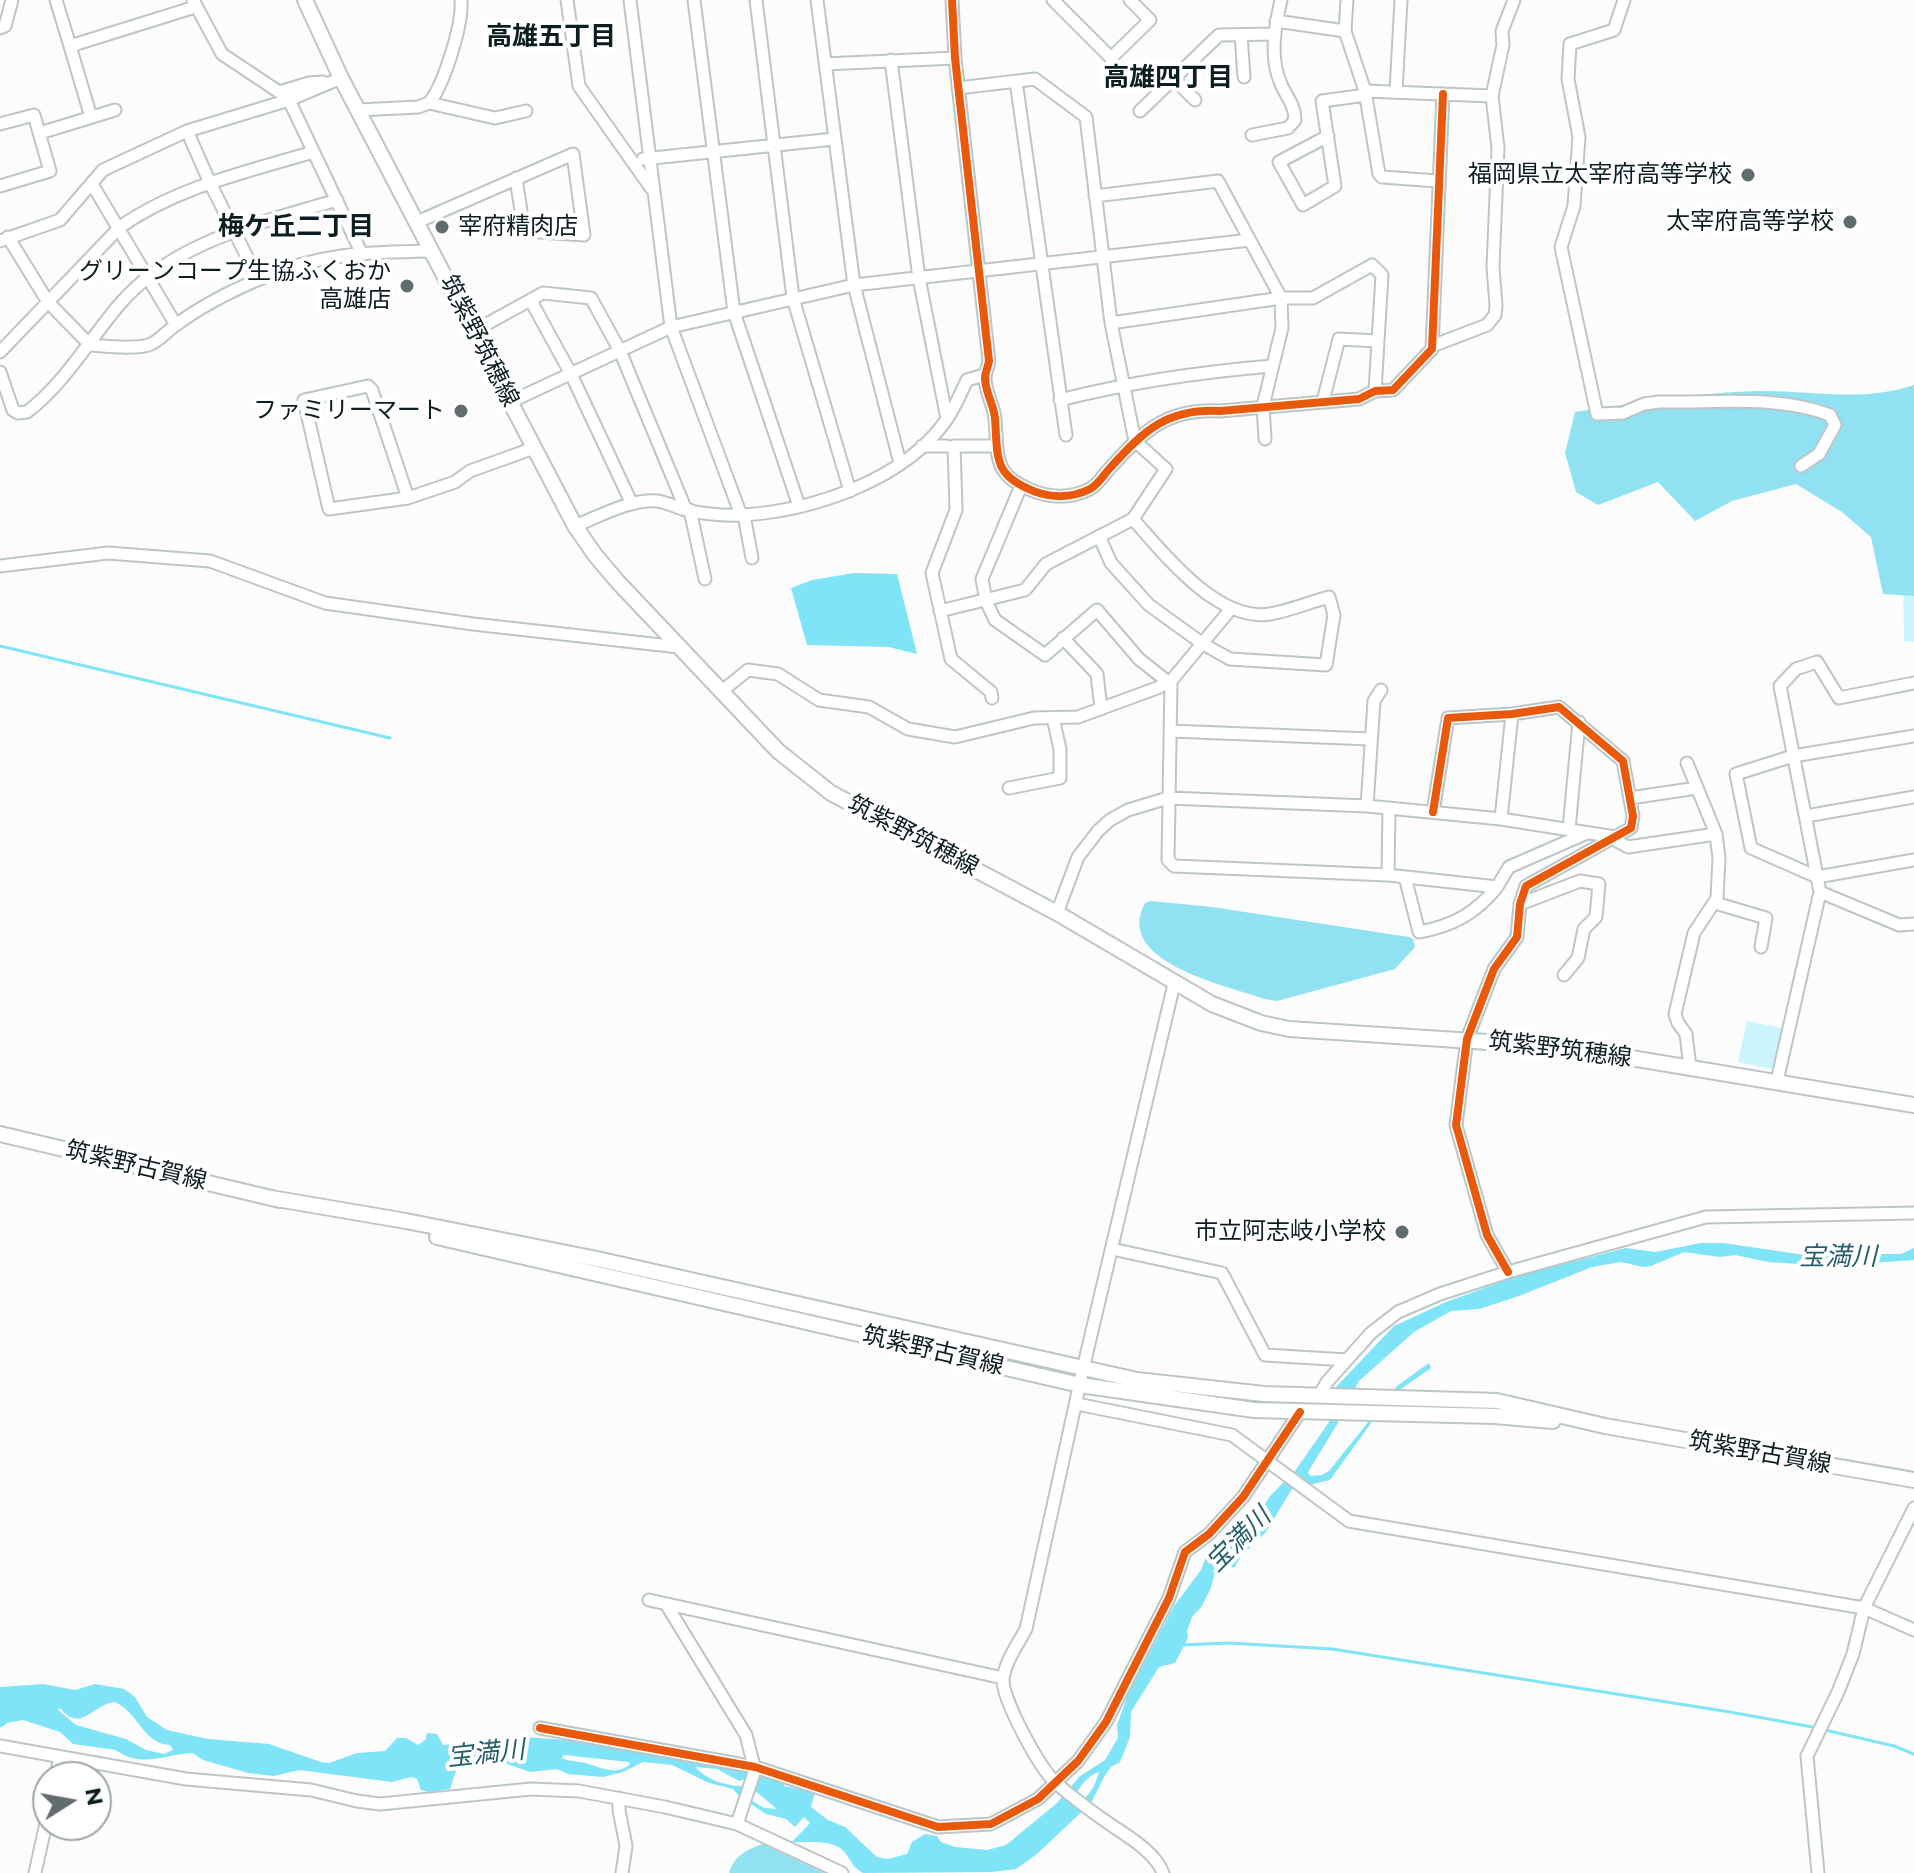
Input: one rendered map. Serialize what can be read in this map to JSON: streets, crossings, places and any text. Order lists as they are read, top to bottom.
{
  "streets": {
    "main road": ["筑紫野筑穂線", "筑紫野古賀線"]
  },
  "districts": ["高雄五丁目", "高雄四丁目", "梅ケ丘二丁目"],
  "water": ["宝満川"],
  "places": [
    "福岡県立太宰府高等学校",
    "太宰府高等学校",
    "宰府精肉店",
    "グリーンコープ生協ふくおか 高雄店",
    "ファミリーマート",
    "市立阿志岐小学校"
  ],
  "north": "right"
}
